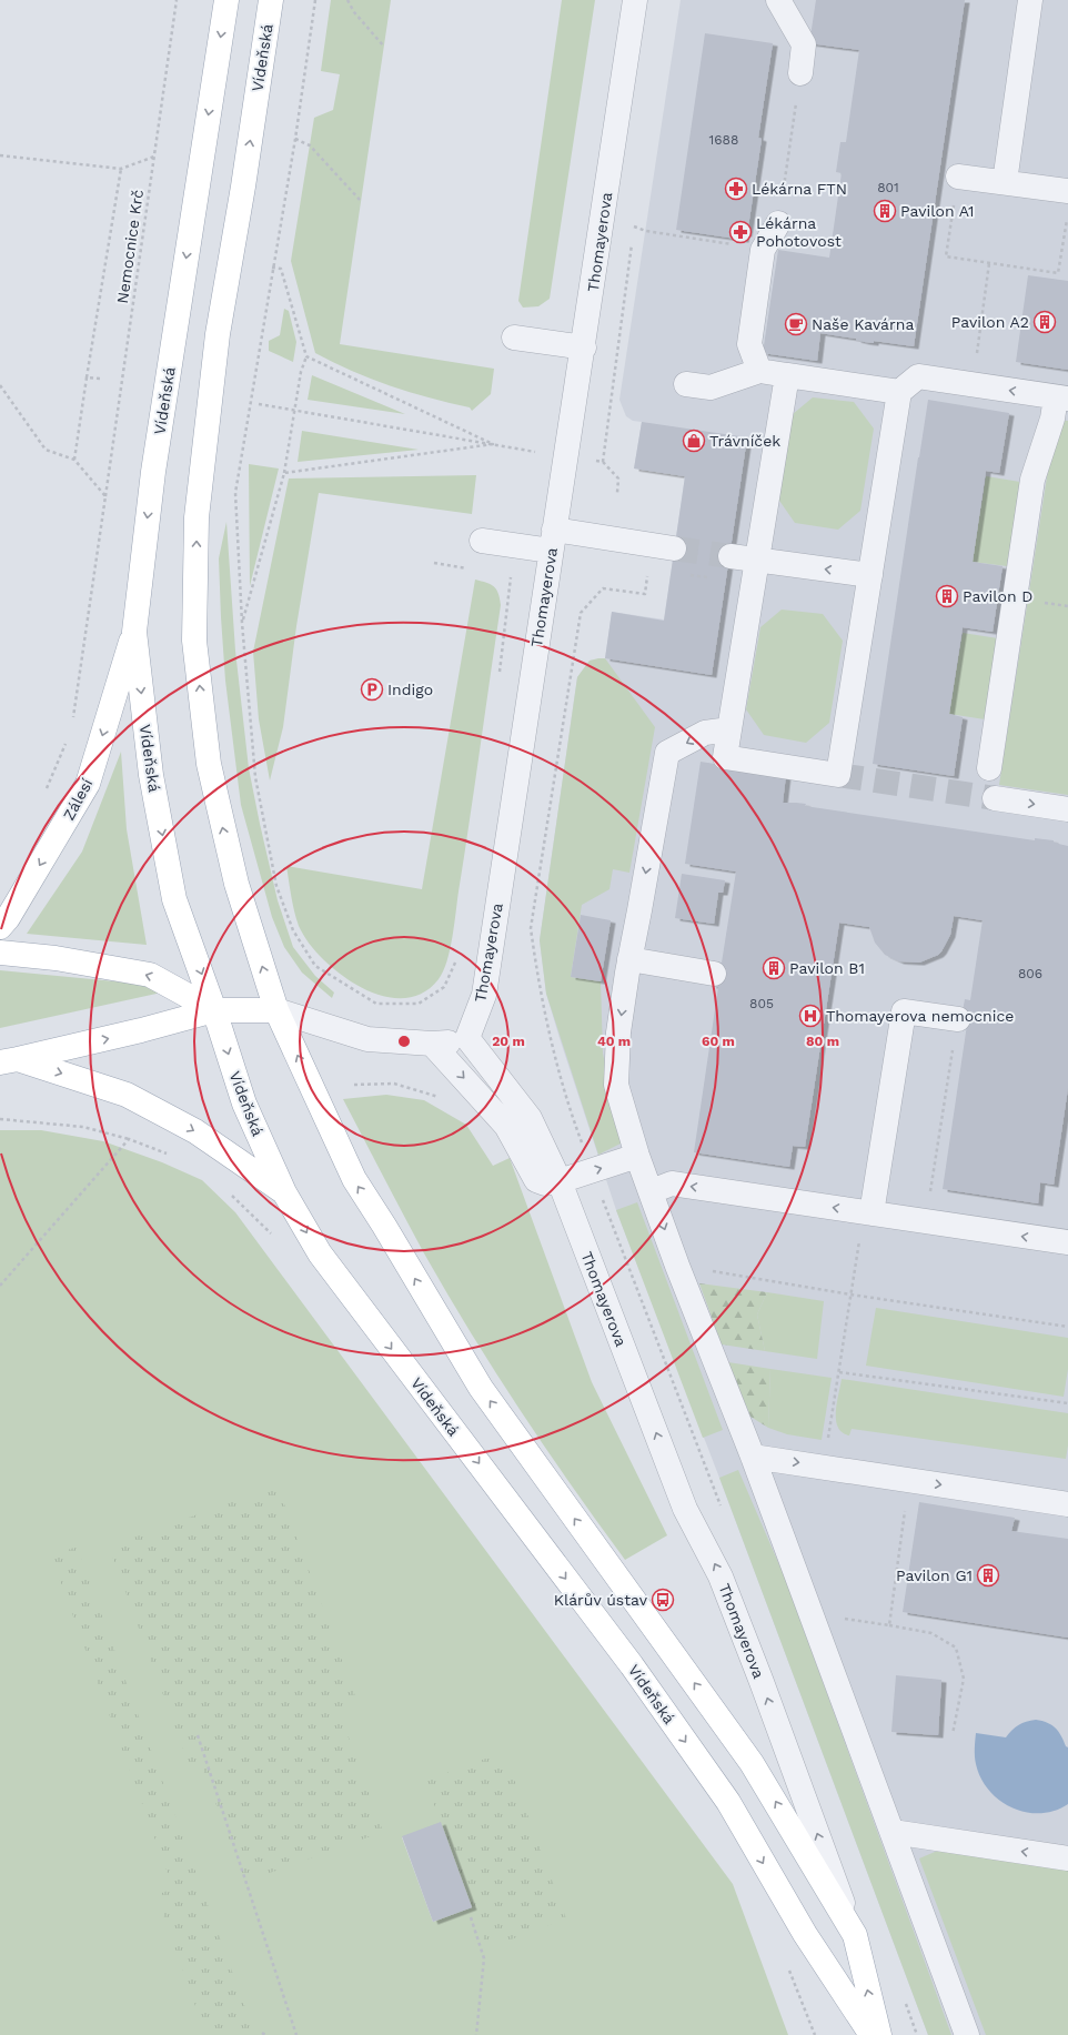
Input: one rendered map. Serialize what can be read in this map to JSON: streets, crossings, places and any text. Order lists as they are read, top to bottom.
{
  "streets": {
    "main road": ["Vídeňská", "Zálesí"],
    "street": ["Thomayerova"],
    "path": ["Nemocnice Krč"]
  },
  "crossings": [
    ["Vídeňská", "Thomayerova"],
    ["Vídeňská", "Zálesí"]
  ],
  "one_way": ["Zálesí"],
  "places": {
    "pharmacy": ["Lékárna FTN", "Lékárna Pohotovost"],
    "building": [
      "Pavilon A1",
      "Pavilon A2",
      "Pavilon D",
      "Pavilon B1",
      "Pavilon G1"
    ],
    "cafe": ["Naše Kavárna"],
    "shop": ["Trávníček"],
    "parking": ["Indigo"],
    "hospital": ["Thomayerova nemocnice"],
    "bus stop": ["Klárův ústav"]
  },
  "house_numbers": [
    "1688",
    "801",
    "806",
    "805"
  ],
  "rings": [
    "20 m",
    "40 m",
    "60 m",
    "80 m"
  ]
}
